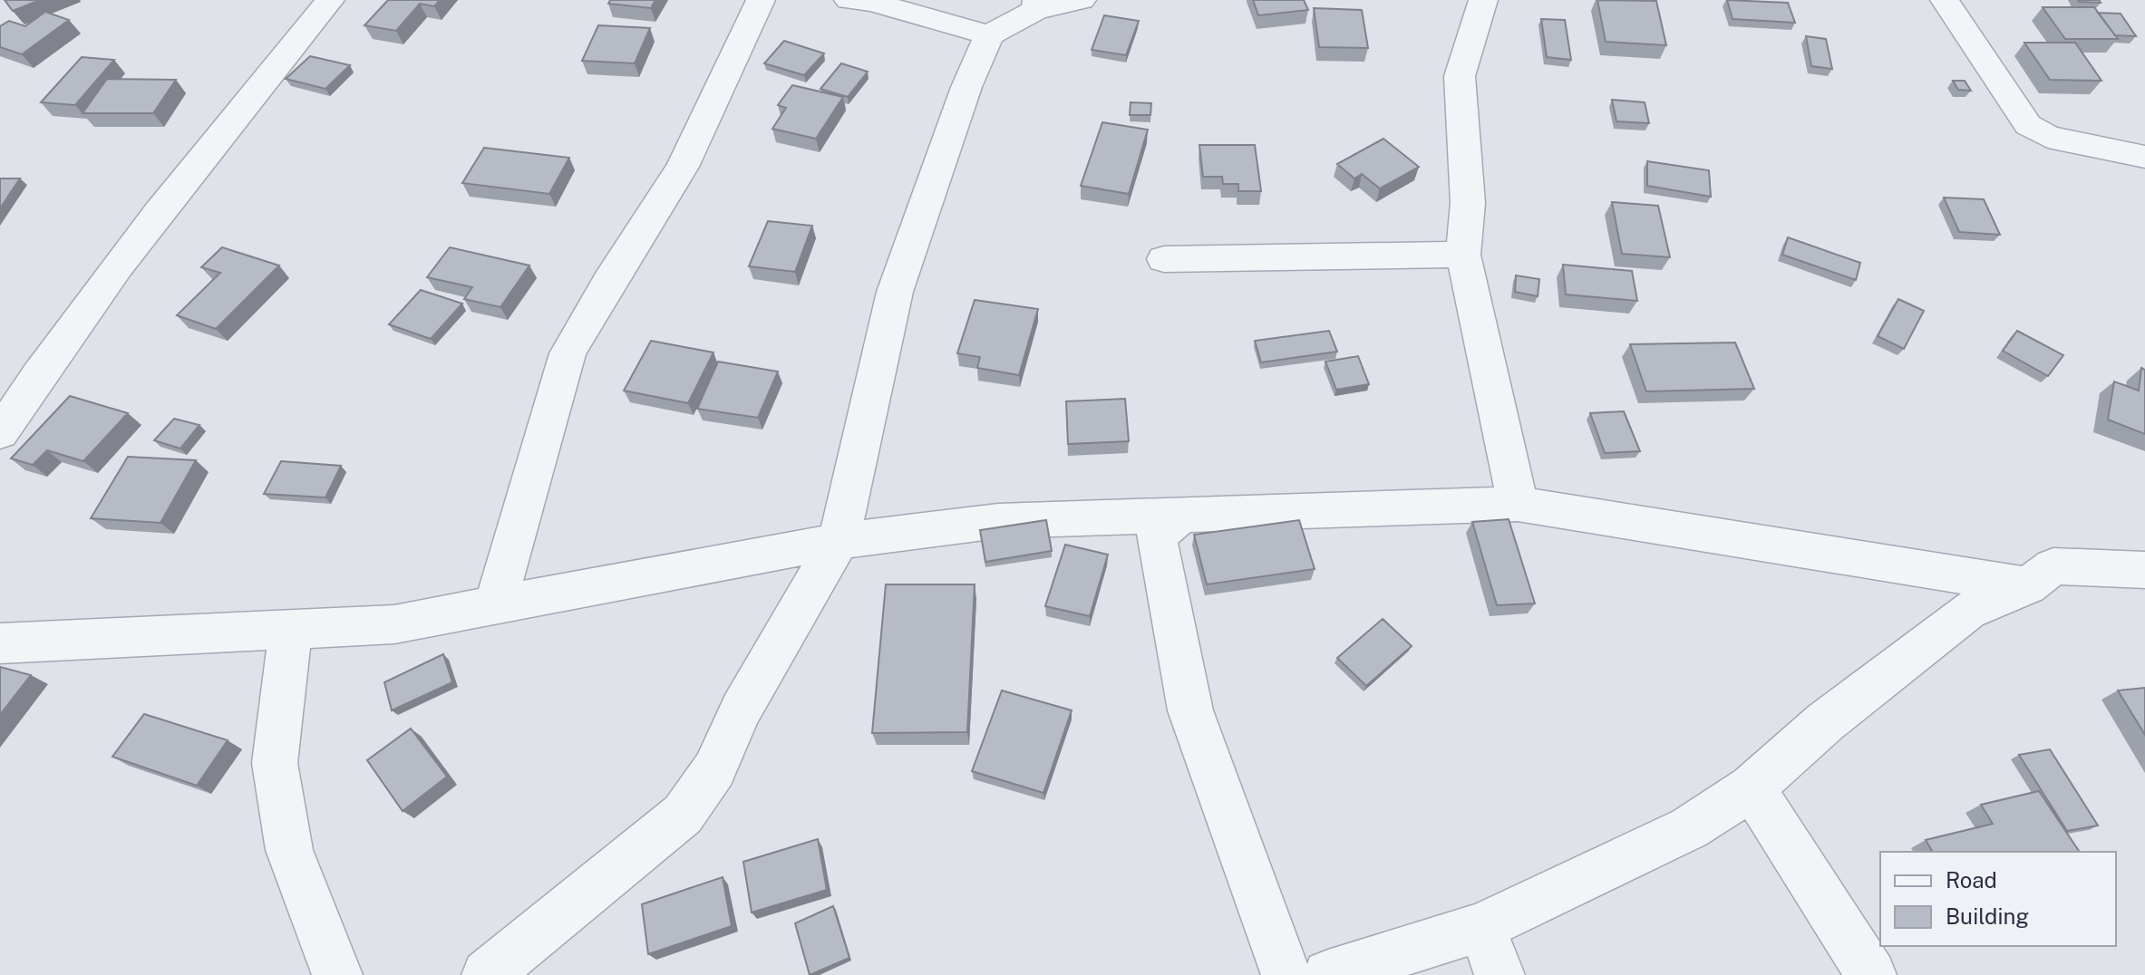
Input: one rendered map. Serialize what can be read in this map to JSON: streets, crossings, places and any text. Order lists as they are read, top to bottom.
{
  "legend": ["Road", "Building"]
}
